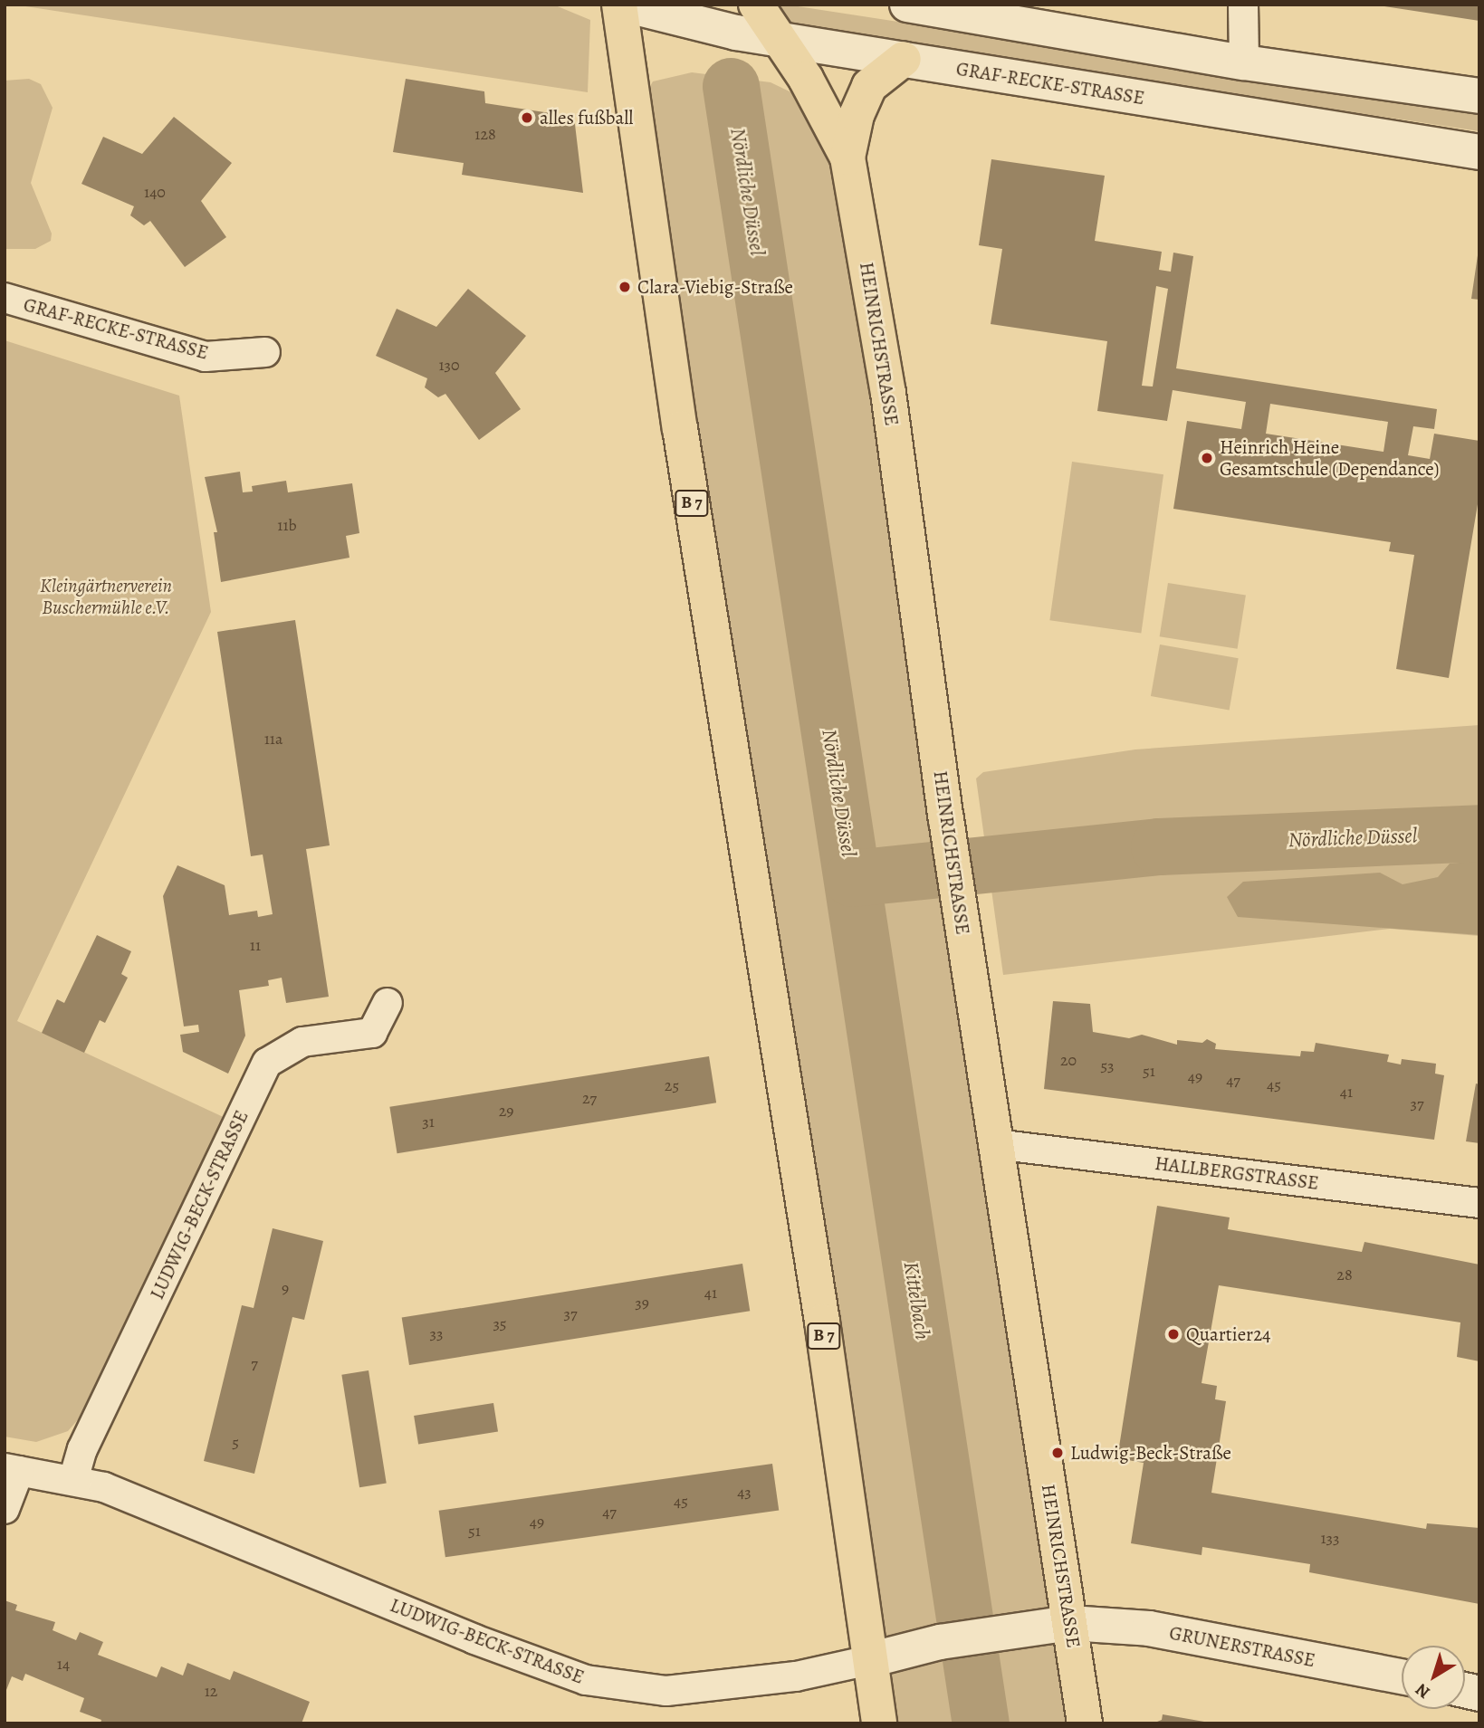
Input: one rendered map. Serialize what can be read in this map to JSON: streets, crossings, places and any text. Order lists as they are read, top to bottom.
{
  "streets": {
    "main road": ["HEINRICHSTRASSE", "B 7"],
    "street": [
      "GRAF-RECKE-STRASSE",
      "HALLBERGSTRASSE",
      "LUDWIG-BECK-STRASSE",
      "GRUNERSTRASSE"
    ]
  },
  "crossings": [
    ["GRAF-RECKE-STRASSE", "HEINRICHSTRASSE"],
    ["GRAF-RECKE-STRASSE", "B 7"],
    ["HEINRICHSTRASSE", "HALLBERGSTRASSE"],
    ["HEINRICHSTRASSE", "LUDWIG-BECK-STRASSE"],
    ["HEINRICHSTRASSE", "GRUNERSTRASSE"],
    ["B 7", "LUDWIG-BECK-STRASSE"],
    ["LUDWIG-BECK-STRASSE", "GRUNERSTRASSE"]
  ],
  "water": ["Nördliche Düssel", "Kittelbach"],
  "parks": ["Kleingärtnerverein Buschermühle e.V."],
  "places": [
    "alles fußball",
    "Clara-Viebig-Straße",
    "Heinrich Heine Gesamtschule (Dependance)",
    "Quartier24",
    "Ludwig-Beck-Straße"
  ],
  "house_numbers": [
    "128",
    "140",
    "130",
    "11b",
    "11a",
    "11",
    "20",
    "53",
    "51",
    "49",
    "47",
    "45",
    "25",
    "41",
    "27",
    "37",
    "29",
    "31",
    "28",
    "9",
    "41",
    "39",
    "37",
    "35",
    "33",
    "7",
    "5",
    "43",
    "45",
    "47",
    "49",
    "51",
    "133",
    "14",
    "12"
  ],
  "north": "bottom left"
}
